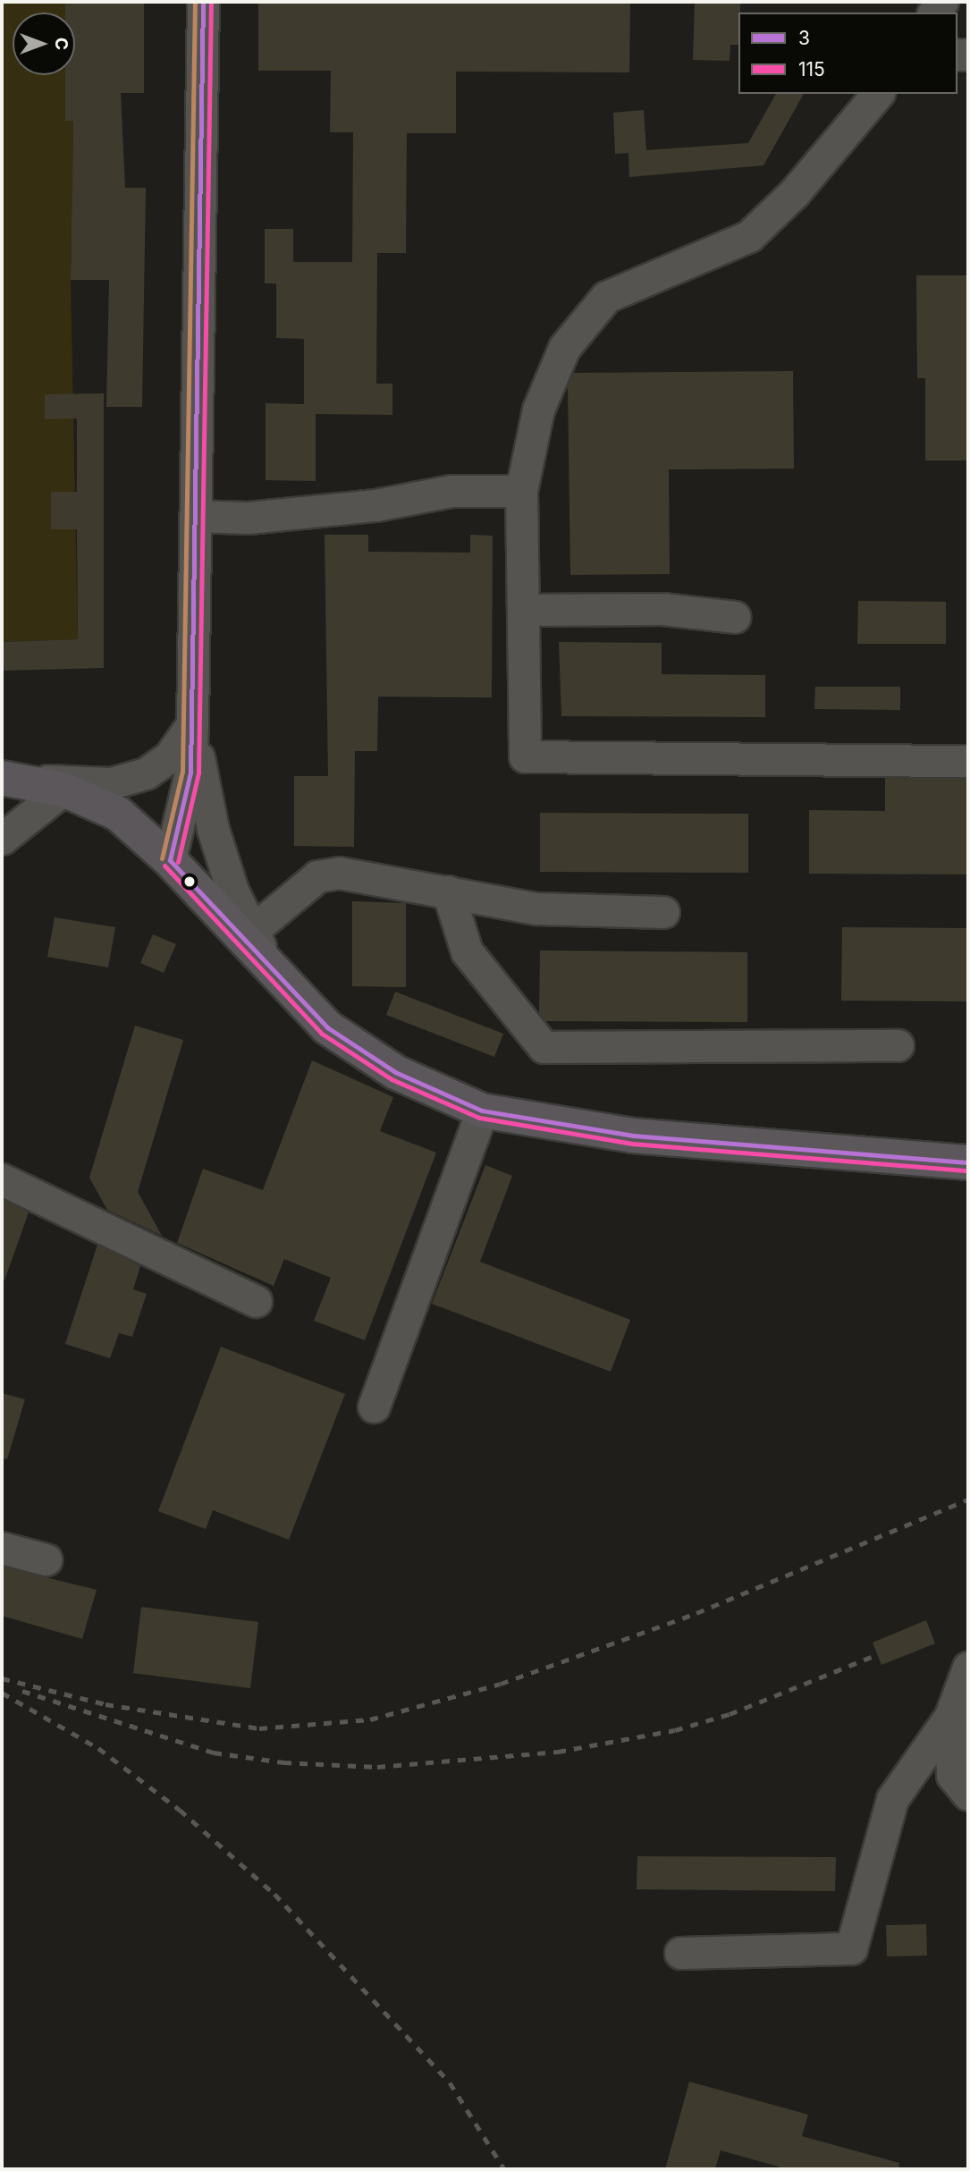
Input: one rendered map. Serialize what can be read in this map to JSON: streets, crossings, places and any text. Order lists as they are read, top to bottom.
{
  "lines": ["transit line 3", "transit line 115"],
  "legend": ["3", "115"],
  "north": "right"
}
